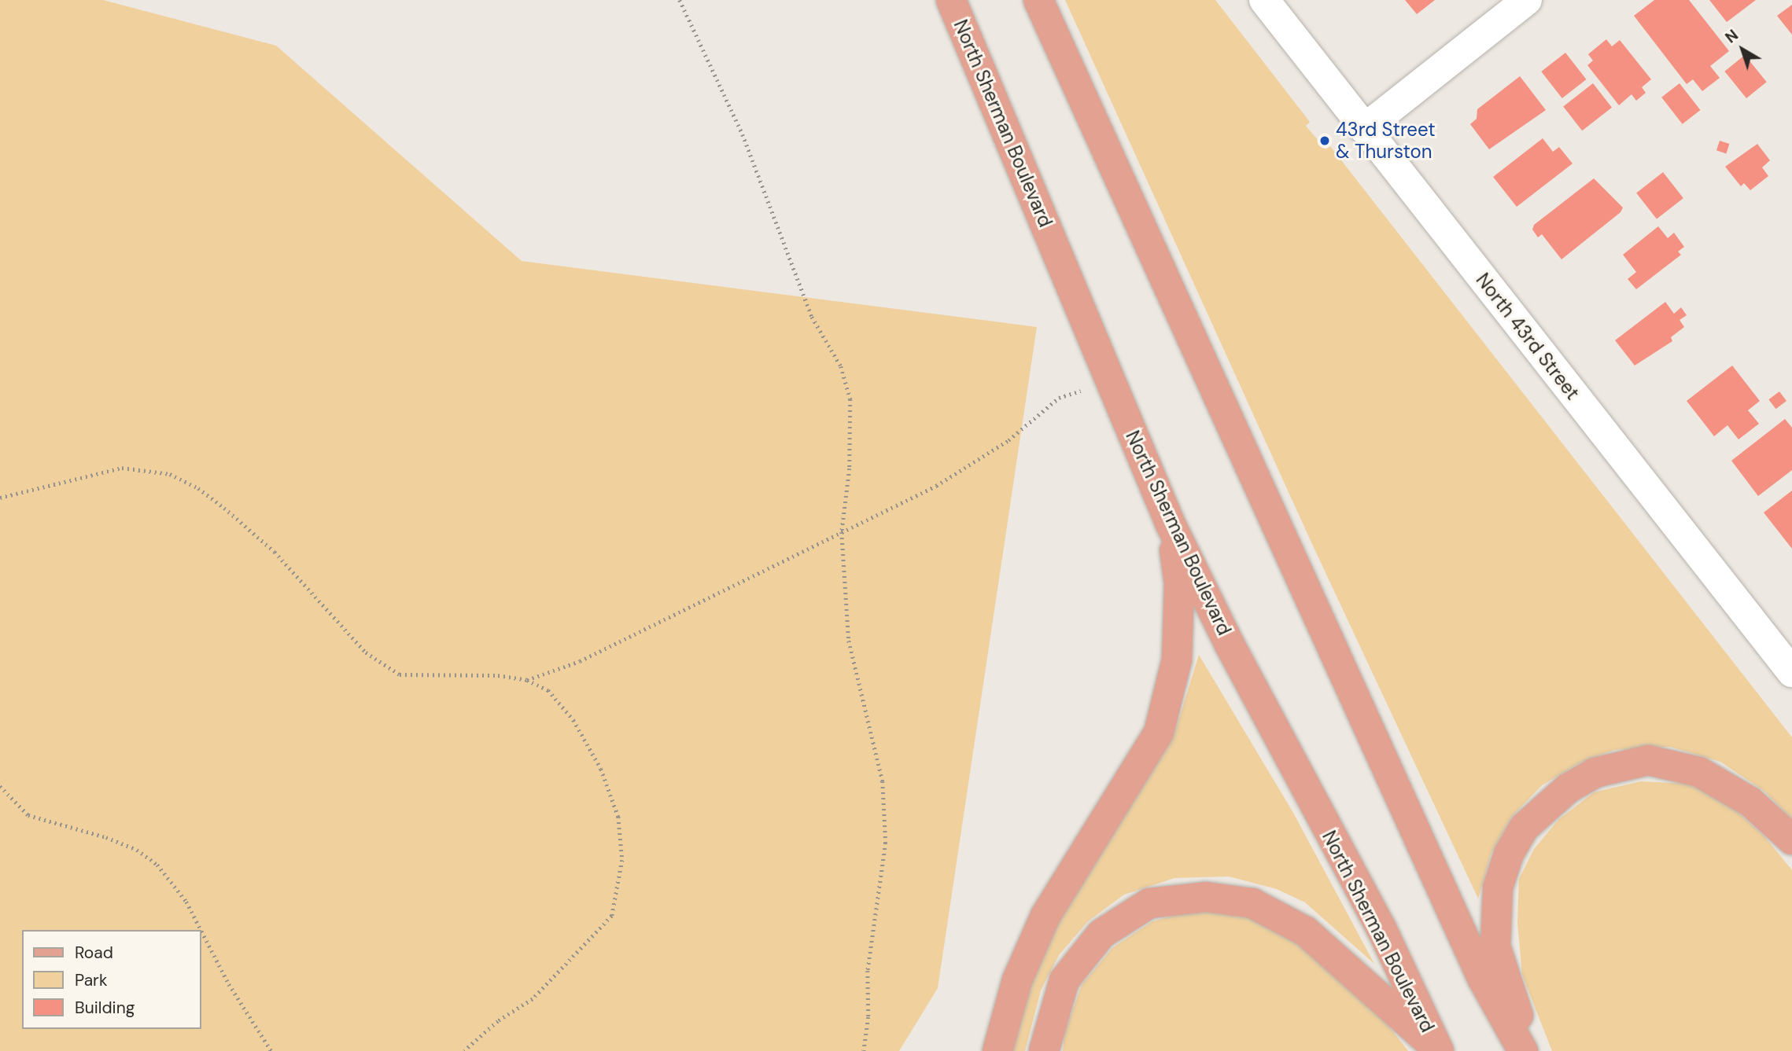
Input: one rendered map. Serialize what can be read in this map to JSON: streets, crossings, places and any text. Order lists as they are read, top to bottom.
{
  "streets": {
    "main road": ["North Sherman Boulevard"],
    "street": ["North 43rd Street"]
  },
  "places": ["43rd Street & Thurston"],
  "legend": ["Road", "Park", "Building"],
  "north": "top left"
}
